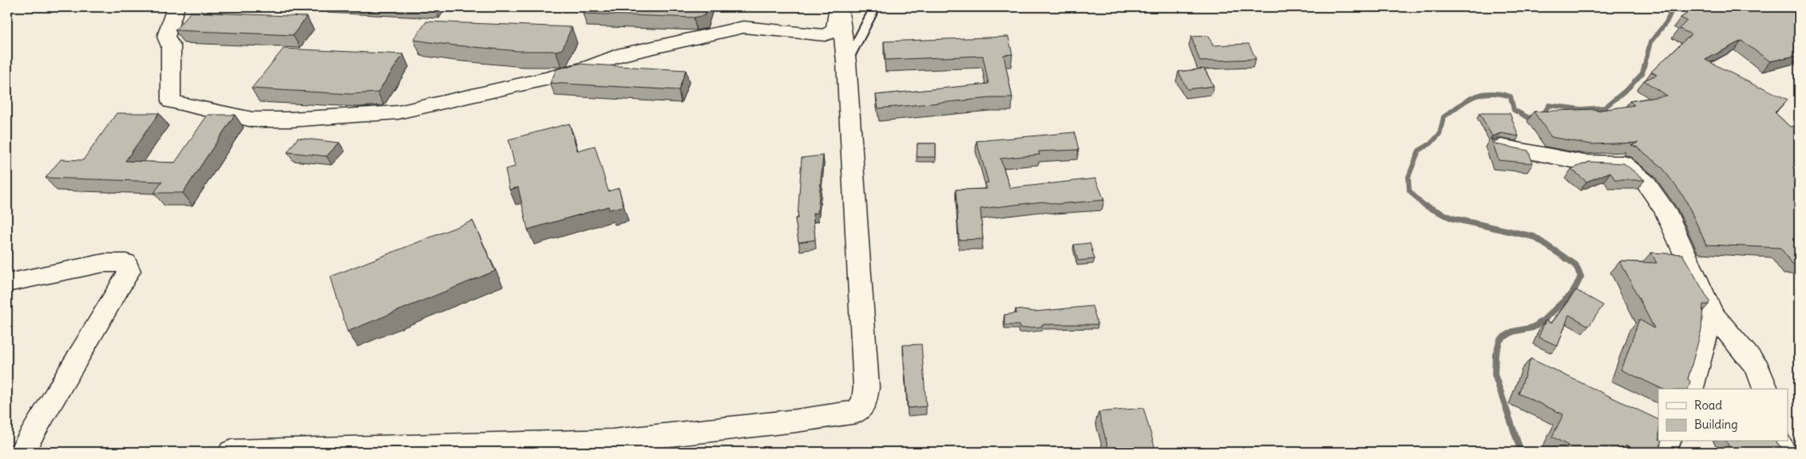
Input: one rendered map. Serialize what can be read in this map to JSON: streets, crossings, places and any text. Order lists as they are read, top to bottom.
{
  "legend": ["Road", "Building"]
}
